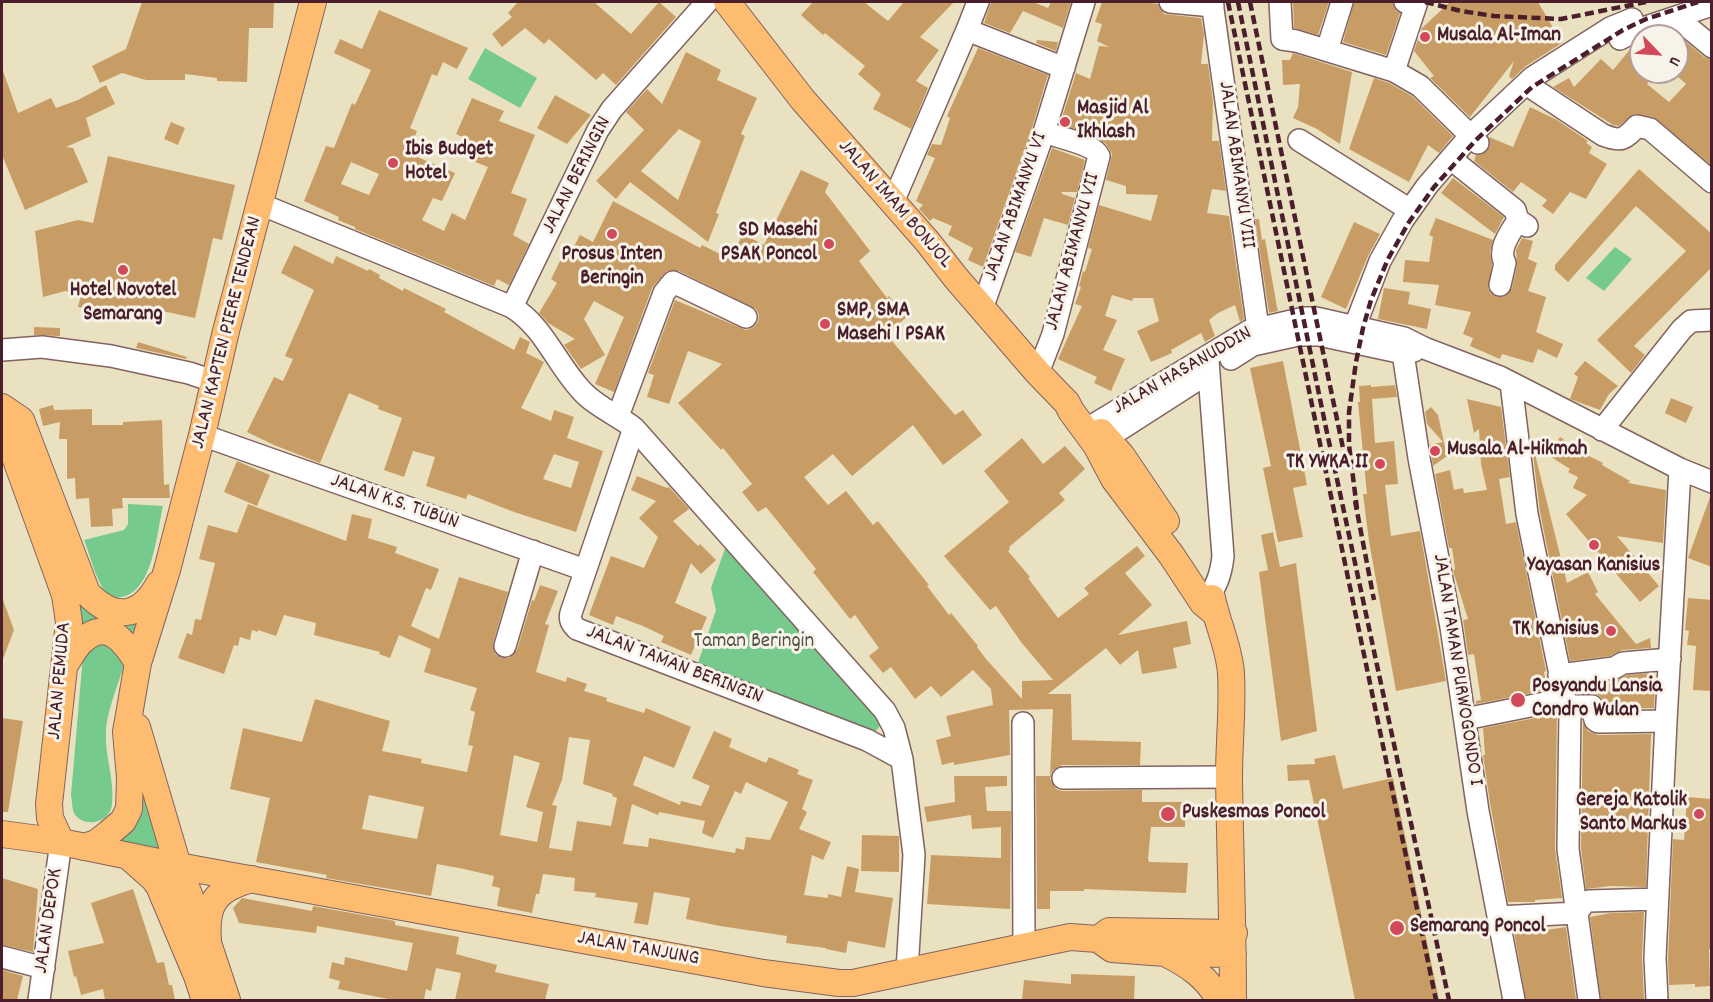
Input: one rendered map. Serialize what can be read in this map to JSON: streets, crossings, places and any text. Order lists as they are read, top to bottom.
{
  "streets": {
    "main road": [
      "JALAN IMAM BONJOL",
      "JALAN KAPTEN PIERE TENDEAN",
      "JALAN PEMUDA",
      "JALAN TANJUNG"
    ],
    "street": [
      "JALAN ABIMANYU VIII",
      "JALAN BERINGIN",
      "JALAN ABIMANYU VI",
      "JALAN ABIMANYU VII",
      "JALAN HASANUDDIN",
      "JALAN K.S. TUBUN",
      "JALAN TAMAN BERINGIN",
      "JALAN TAMAN PURWOGONDO I",
      "JALAN DEPOK"
    ]
  },
  "crossings": [
    ["JALAN ABIMANYU VIII", "JALAN HASANUDDIN"],
    ["JALAN IMAM BONJOL", "JALAN ABIMANYU VI"],
    ["JALAN IMAM BONJOL", "JALAN ABIMANYU VII"],
    ["JALAN IMAM BONJOL", "JALAN HASANUDDIN"],
    ["JALAN IMAM BONJOL", "JALAN TANJUNG"],
    ["JALAN ABIMANYU VI", "JALAN ABIMANYU VII"],
    ["JALAN KAPTEN PIERE TENDEAN", "JALAN K.S. TUBUN"],
    ["JALAN HASANUDDIN", "JALAN TAMAN PURWOGONDO I"],
    ["JALAN K.S. TUBUN", "JALAN TAMAN BERINGIN"],
    ["JALAN PEMUDA", "JALAN DEPOK"],
    ["JALAN PEMUDA", "JALAN TANJUNG"],
    ["JALAN DEPOK", "JALAN TANJUNG"]
  ],
  "parks": ["Taman Beringin"],
  "places": [
    "Musala Al-Iman",
    "Masjid Al Ikhlash",
    "Ibis Budget Hotel",
    "Prosus Inten Beringin",
    "SD Masehi PSAK Poncol",
    "Hotel Novotel Semarang",
    "SMP, SMA Masehi 1 PSAK",
    "Musala Al-Hikmah",
    "TK YWKA II",
    "Yayasan Kanisius",
    "TK Kanisius",
    "Posyandu Lansia Condro Wulan",
    "Puskesmas Poncol",
    "Gereja Katolik Santo Markus",
    "Semarang Poncol"
  ],
  "north": "bottom right"
}
